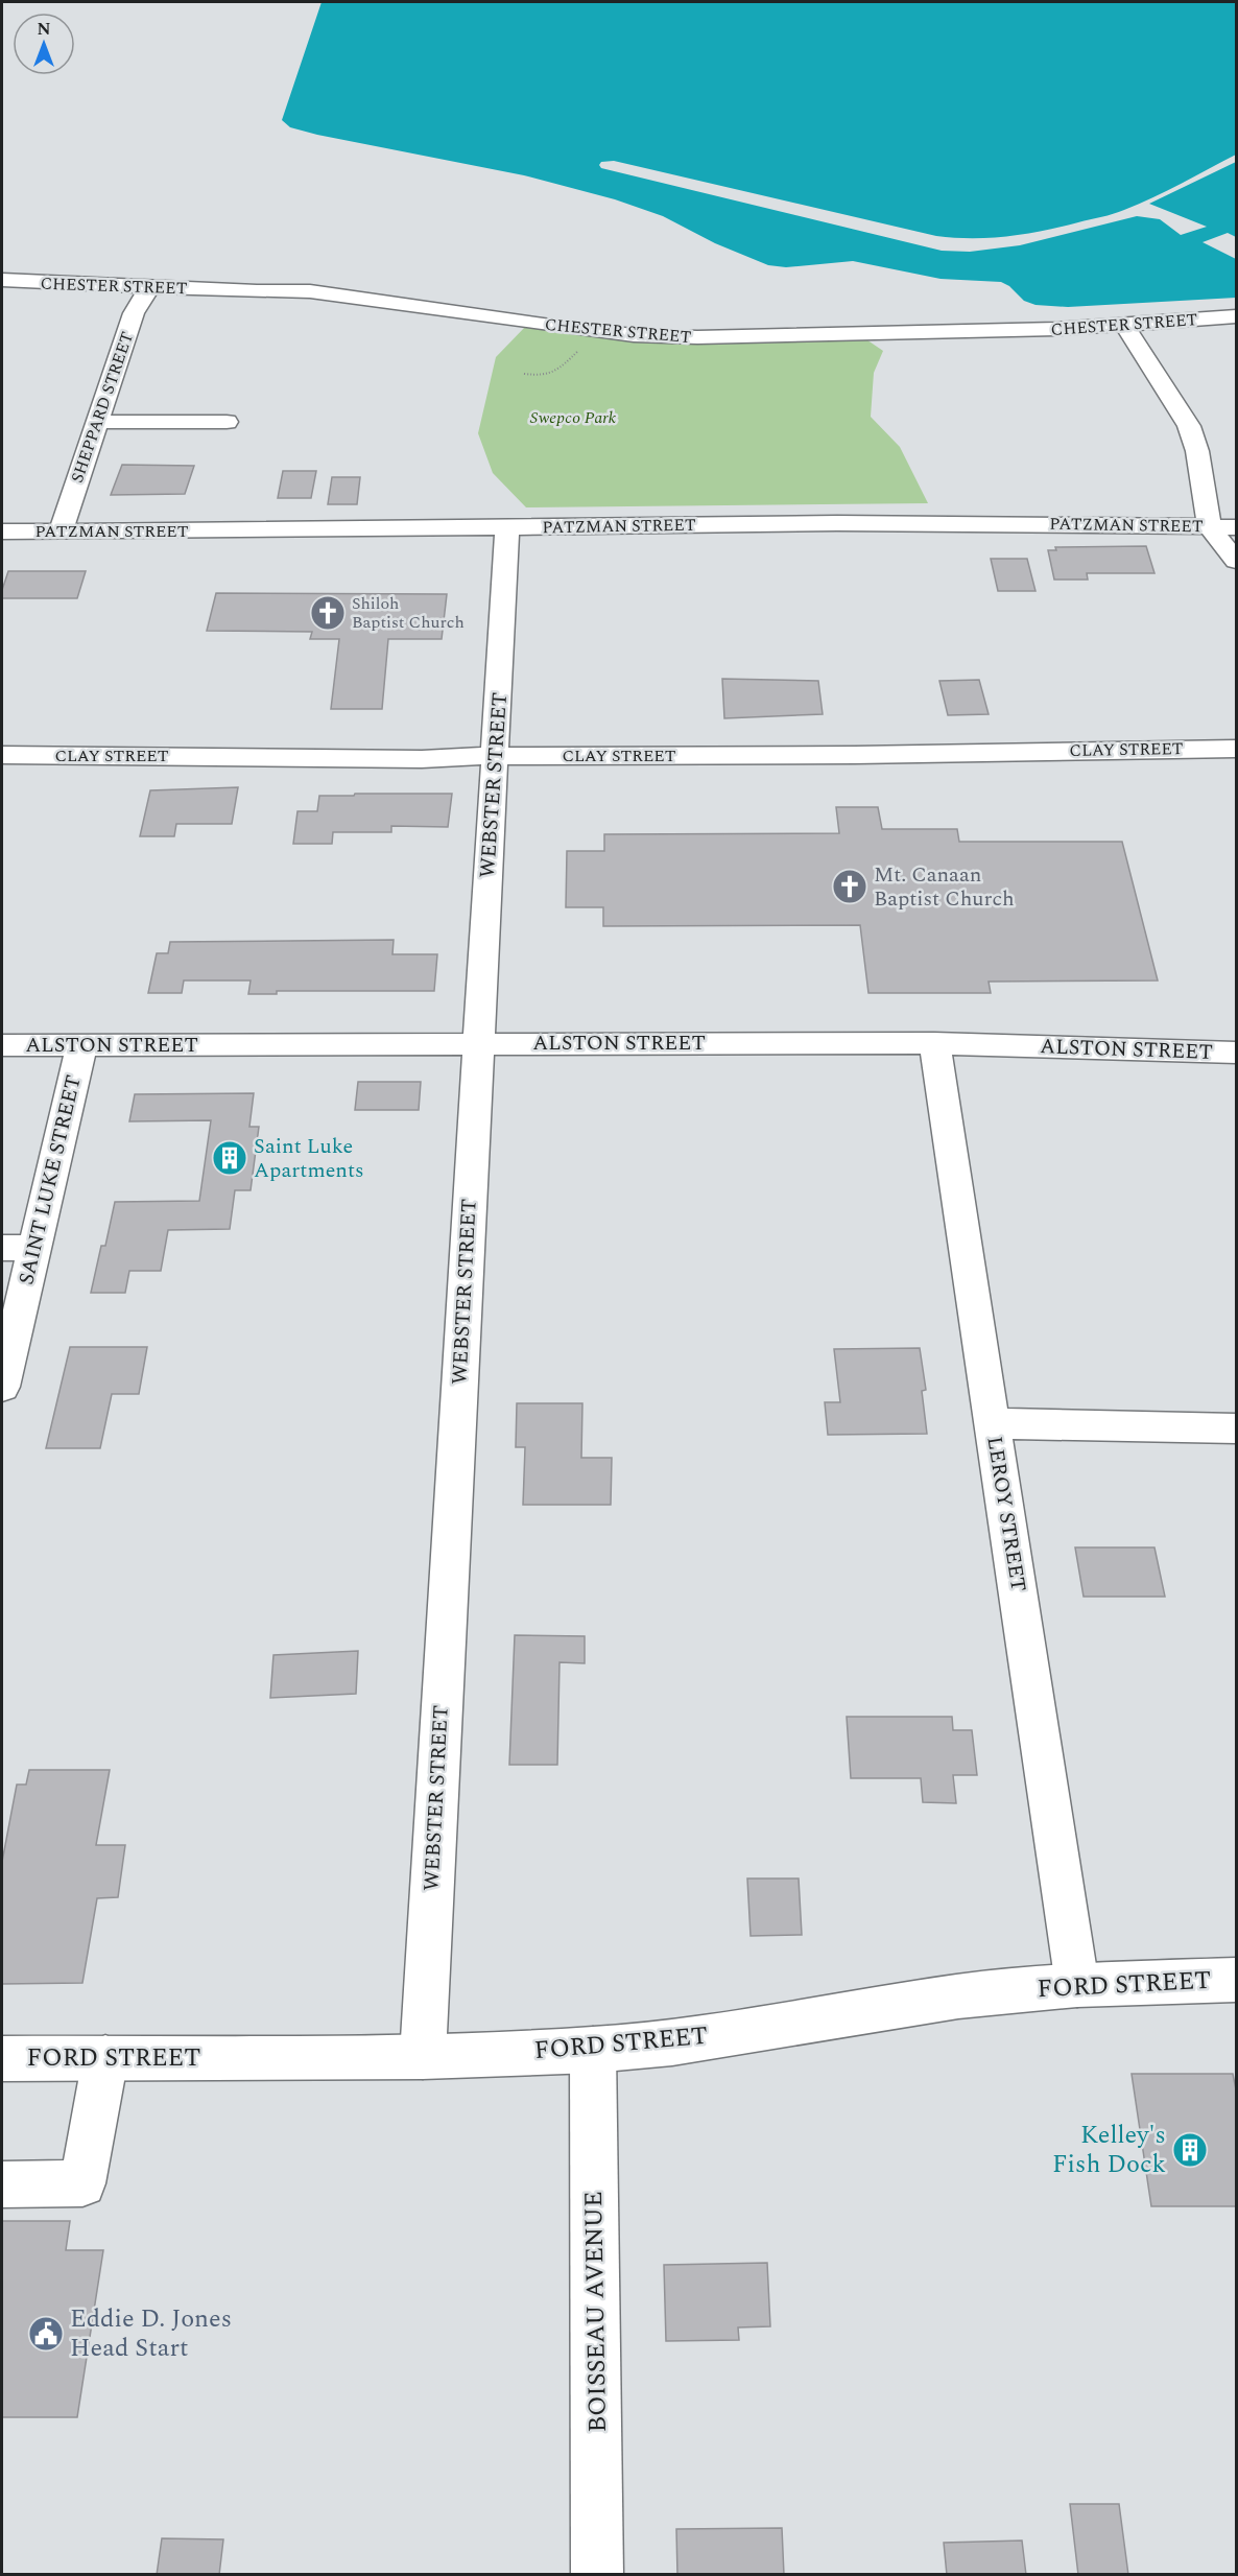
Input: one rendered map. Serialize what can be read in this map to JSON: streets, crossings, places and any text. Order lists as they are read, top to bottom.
{
  "streets": {
    "street": [
      "CHESTER STREET",
      "SHEPPARD STREET",
      "PATZMAN STREET",
      "CLAY STREET",
      "WEBSTER STREET",
      "ALSTON STREET",
      "SAINT LUKE STREET",
      "LEROY STREET",
      "FORD STREET",
      "BOISSEAU AVENUE"
    ]
  },
  "crossings": [
    ["CHESTER STREET", "SHEPPARD STREET"],
    ["SHEPPARD STREET", "PATZMAN STREET"],
    ["PATZMAN STREET", "WEBSTER STREET"],
    ["CLAY STREET", "WEBSTER STREET"],
    ["WEBSTER STREET", "ALSTON STREET"],
    ["WEBSTER STREET", "FORD STREET"],
    ["ALSTON STREET", "SAINT LUKE STREET"],
    ["ALSTON STREET", "LEROY STREET"],
    ["LEROY STREET", "FORD STREET"],
    ["FORD STREET", "BOISSEAU AVENUE"]
  ],
  "parks": ["Swepco Park"],
  "places": {
    "church": ["Shiloh Baptist Church", "Mt. Canaan Baptist Church"],
    "building": ["Saint Luke Apartments", "Kelley's Fish Dock"],
    "public building": ["Eddie D. Jones Head Start"]
  },
  "north": "top"
}
